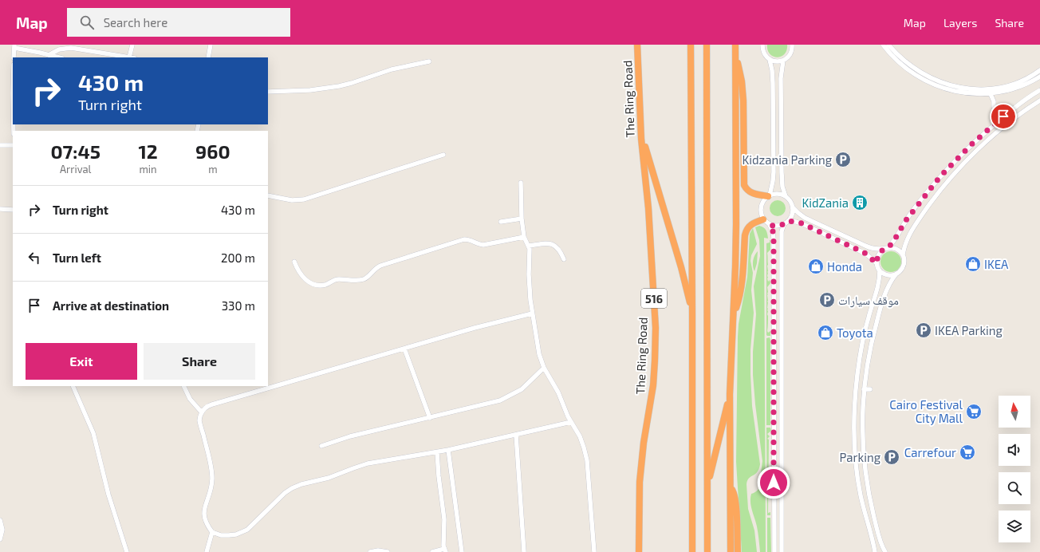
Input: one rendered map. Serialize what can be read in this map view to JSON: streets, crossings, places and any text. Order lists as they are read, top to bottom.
{
  "streets": {
    "highway": ["The Ring Road", "516"]
  },
  "crossings": [
    ["The Ring Road", "516"]
  ],
  "places": {
    "parking": [
      "Kidzania Parking",
      "موقف سيارات",
      "IKEA Parking",
      "Parking"
    ],
    "building": ["KidZania"],
    "shop": ["IKEA", "Honda", "Toyota"],
    "supermarket": ["Cairo Festival City Mall", "Carrefour"]
  },
  "north": "top",
  "page": {
    "header": "Map",
    "search": "Search here",
    "nav": ["Map", "Layers", "Share"],
    "turn": ["430 m", "Turn right"],
    "eta": [
      "07:45",
      "Arrival",
      "12",
      "min",
      "960",
      "m"
    ],
    "list": [
      {
        "name": "Turn right",
        "value": "430 m"
      },
      {
        "name": "Turn left",
        "value": "200 m"
      },
      {
        "name": "Arrive at destination",
        "value": "330 m"
      }
    ],
    "buttons": ["Exit", "Share"]
  }
}
